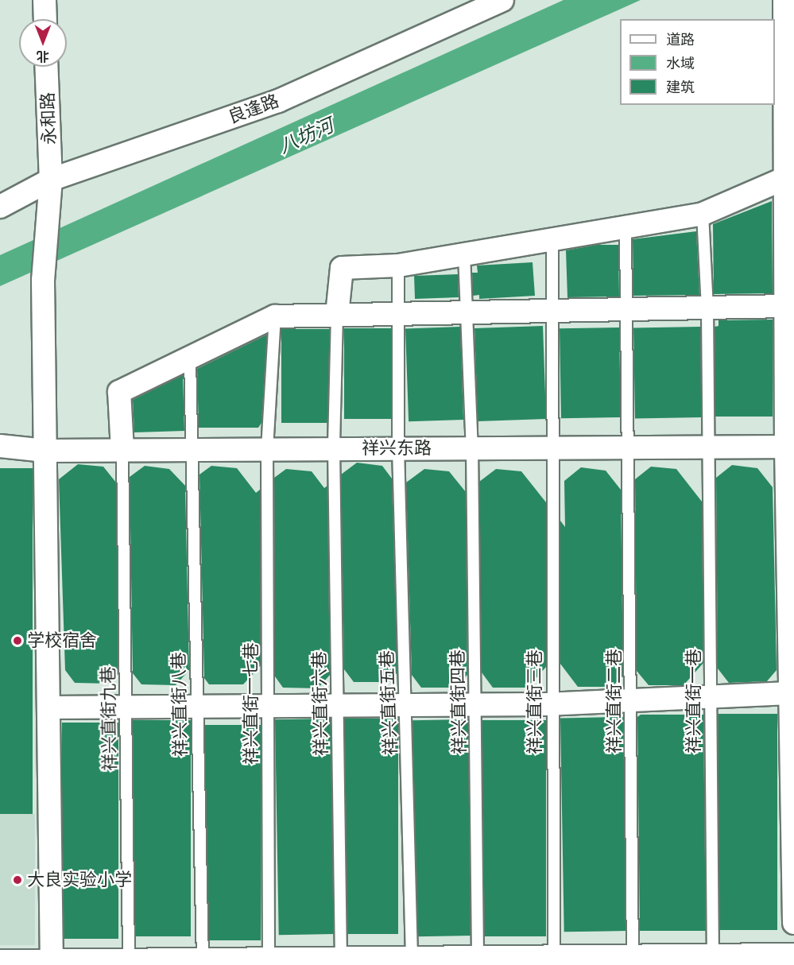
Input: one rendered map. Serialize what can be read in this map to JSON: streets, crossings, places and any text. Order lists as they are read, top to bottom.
{
  "streets": {
    "street": ["良逢路", "永和路", "祥兴东路"],
    "lane": [
      "祥兴直街二巷",
      "祥兴直街一巷",
      "祥兴直街四巷",
      "祥兴直街三巷",
      "祥兴直街五巷",
      "祥兴直街一七巷",
      "祥兴直街六巷",
      "祥兴直街八巷",
      "祥兴直街九巷"
    ]
  },
  "crossings": [
    ["良逢路", "永和路"],
    ["永和路", "祥兴东路"],
    ["祥兴东路", "祥兴直街二巷"],
    ["祥兴东路", "祥兴直街一巷"],
    ["祥兴东路", "祥兴直街四巷"],
    ["祥兴东路", "祥兴直街三巷"],
    ["祥兴东路", "祥兴直街五巷"],
    ["祥兴东路", "祥兴直街一七巷"],
    ["祥兴东路", "祥兴直街六巷"],
    ["祥兴东路", "祥兴直街八巷"],
    ["祥兴东路", "祥兴直街九巷"]
  ],
  "water": ["八坊河"],
  "places": ["学校宿舍", "大良实验小学"],
  "legend": ["道路", "水域", "建筑"],
  "north": "bottom"
}
